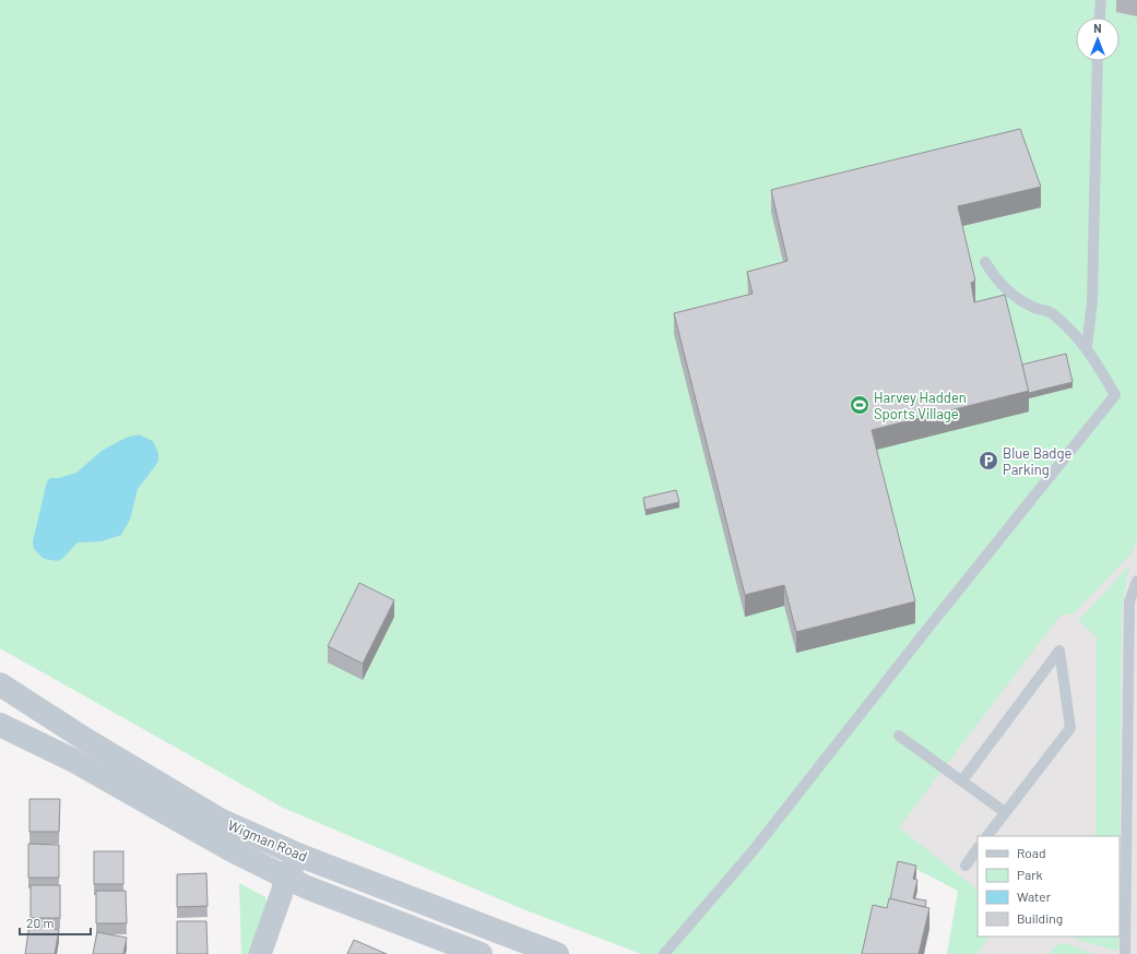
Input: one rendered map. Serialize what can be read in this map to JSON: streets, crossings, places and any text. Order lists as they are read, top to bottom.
{
  "streets": {
    "street": ["Wigman Road"]
  },
  "places": {
    "sports": ["Harvey Hadden Sports Village"],
    "parking": ["Blue Badge Parking"]
  },
  "legend": [
    "Road",
    "Park",
    "Water",
    "Building"
  ],
  "scale_bar": "20 m",
  "north": "top"
}
